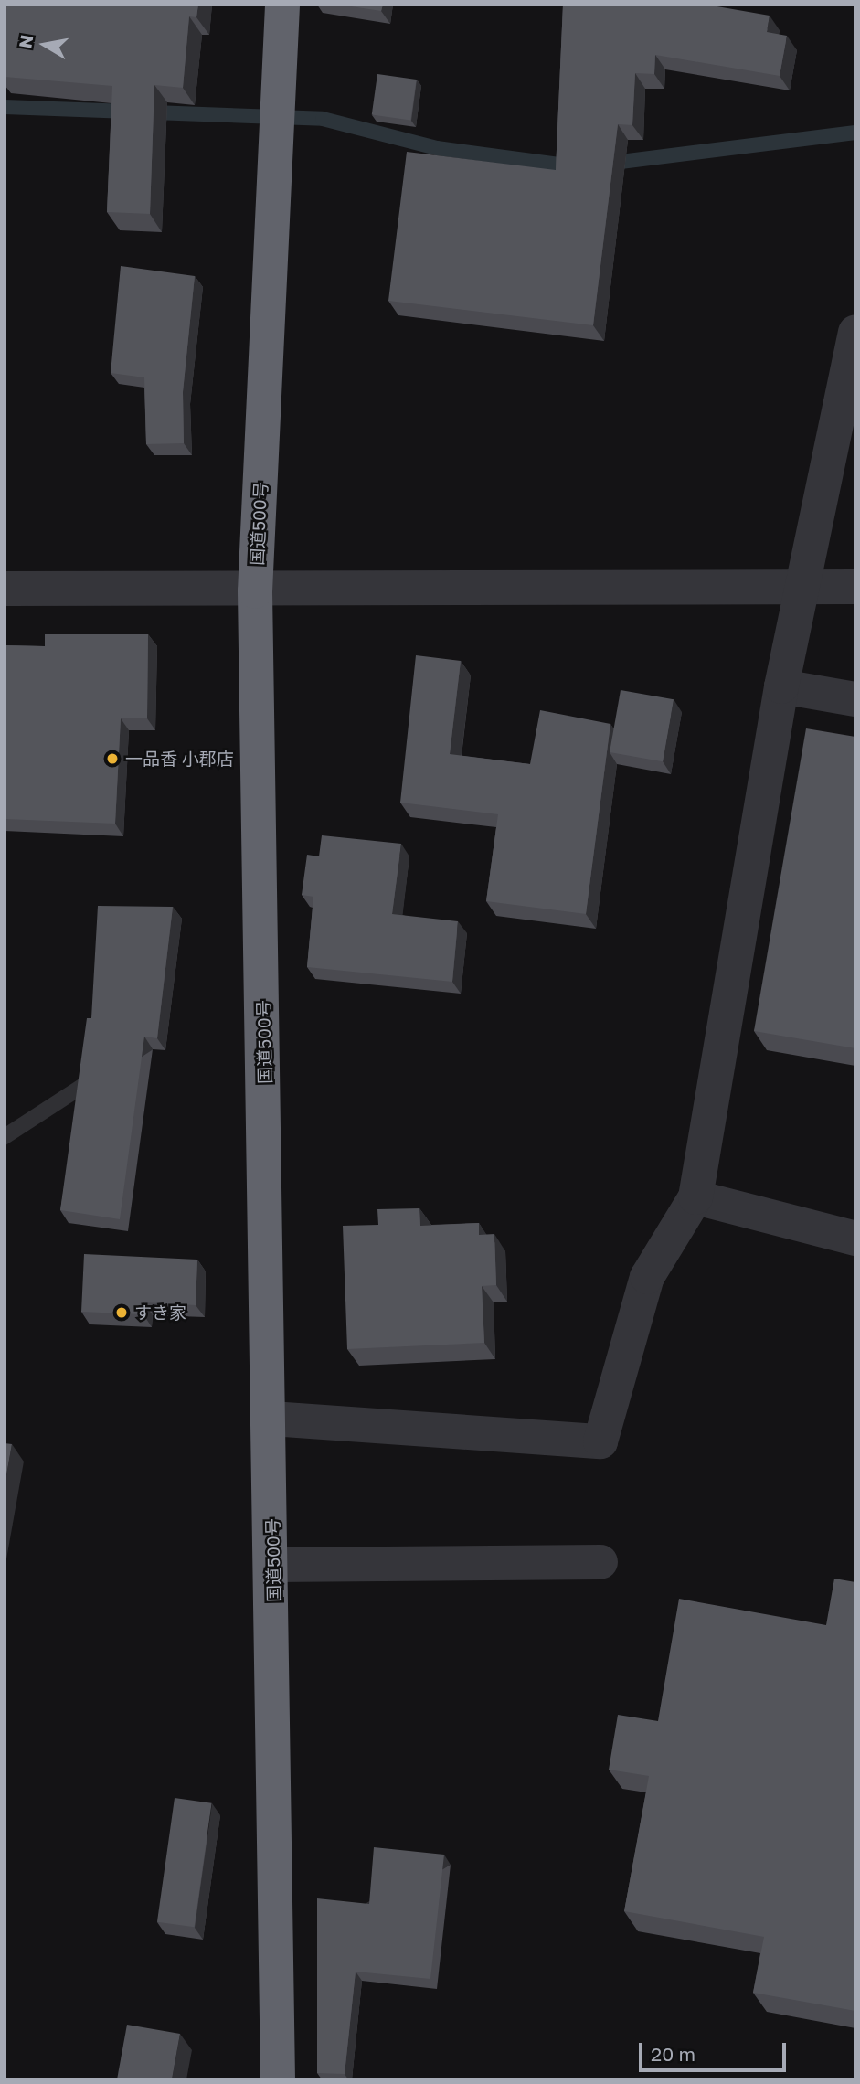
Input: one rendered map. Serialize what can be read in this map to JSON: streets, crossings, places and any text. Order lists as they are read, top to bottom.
{
  "streets": {
    "highway": ["国道500号"]
  },
  "places": ["一品香 小郡店", "すき家"],
  "scale_bar": "20 m",
  "north": "left"
}
